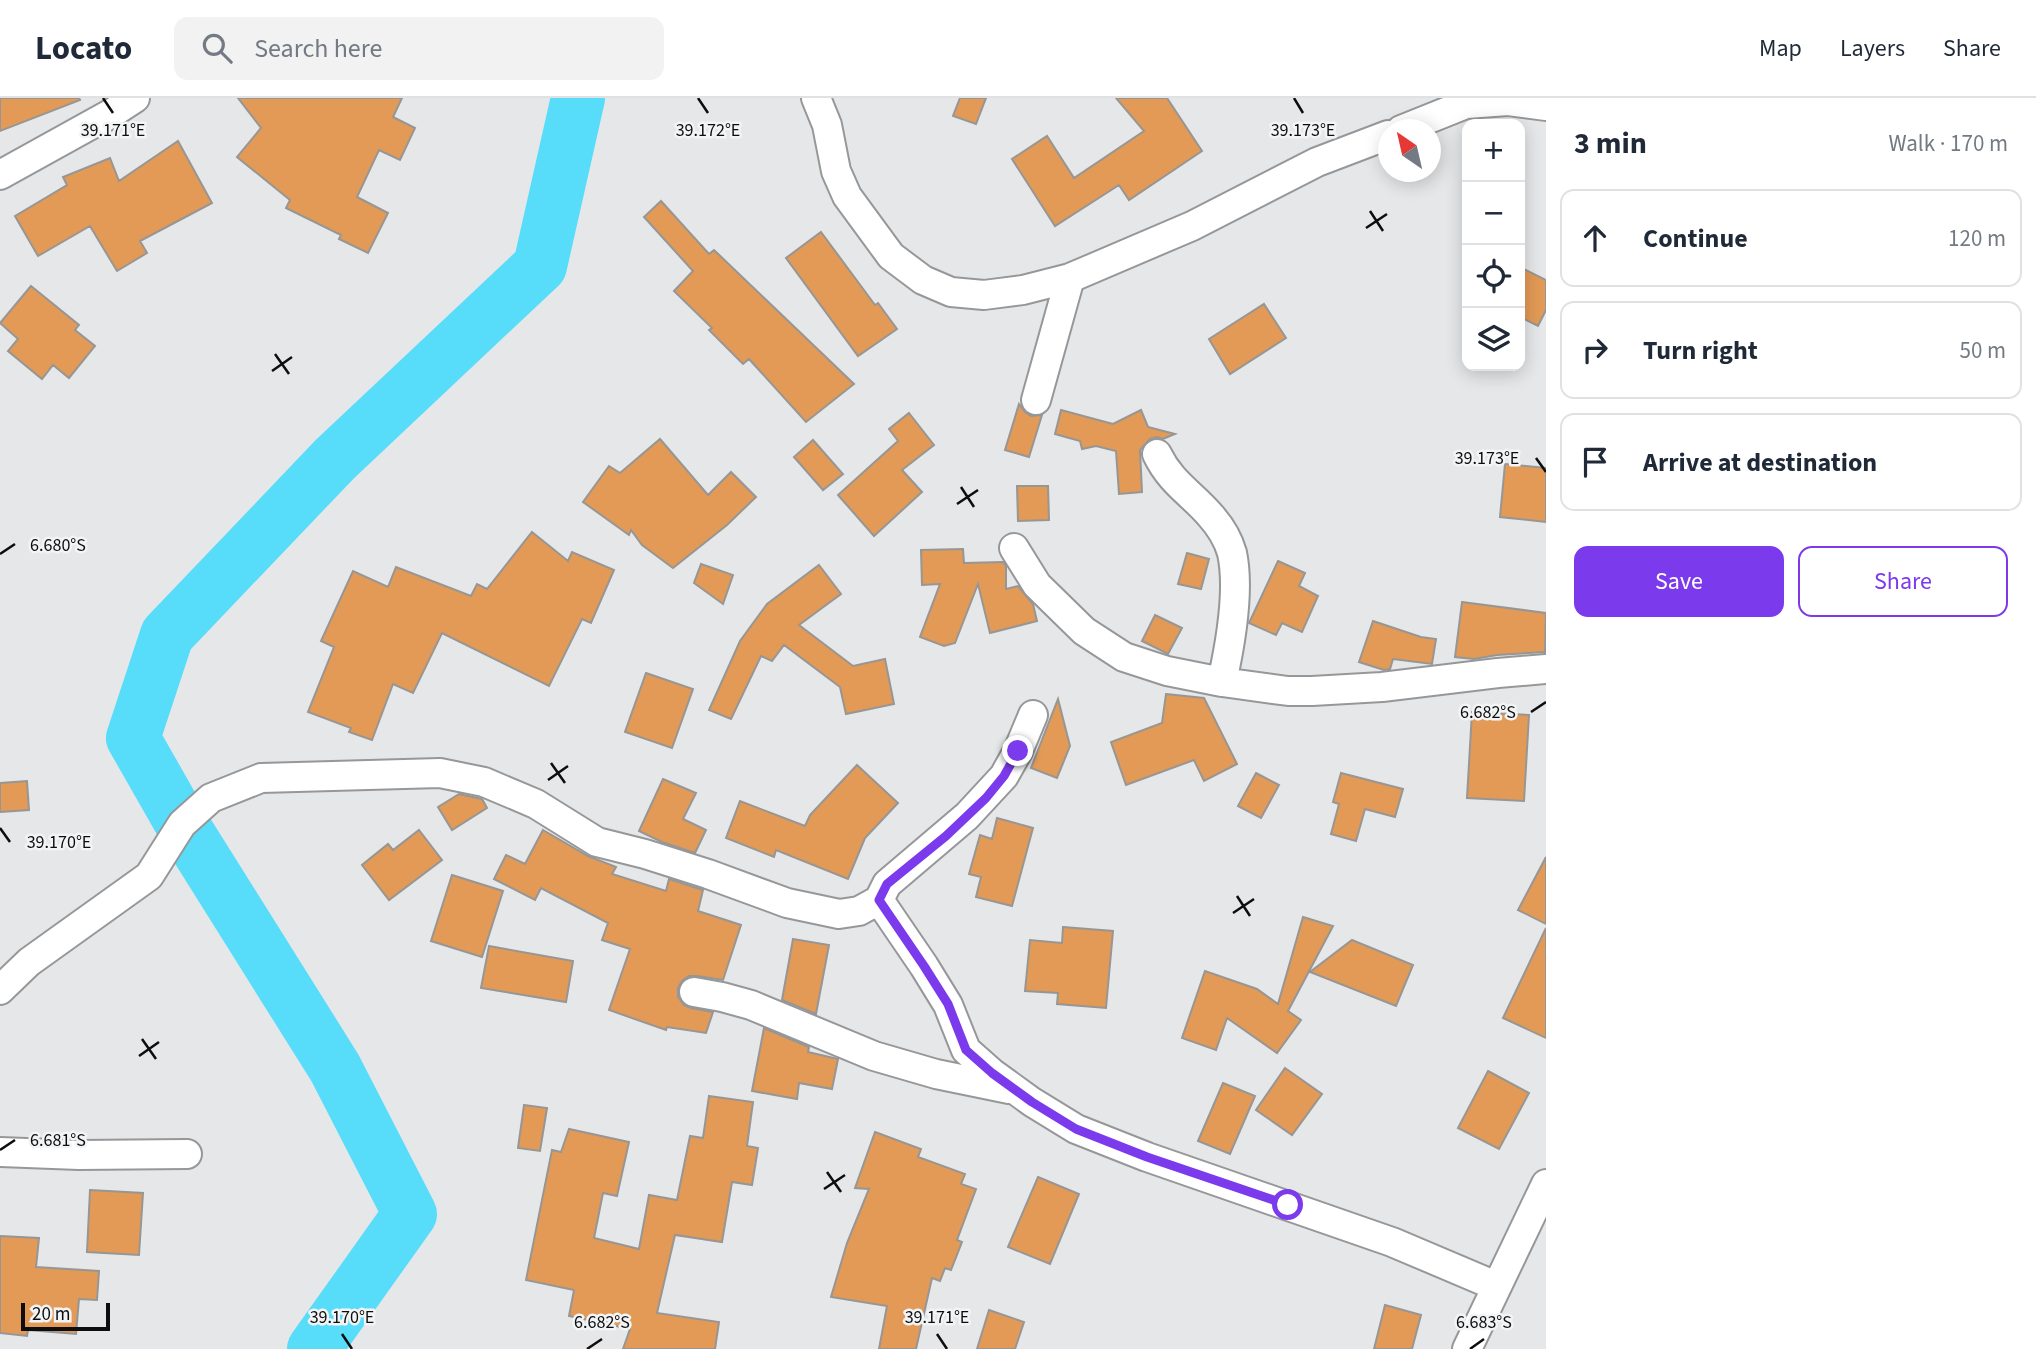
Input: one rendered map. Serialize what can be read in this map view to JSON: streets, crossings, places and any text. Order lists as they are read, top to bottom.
{
  "scale_bar": "20 m",
  "north": "top left",
  "page": {
    "header": "Locato",
    "search": "Search here",
    "nav": ["Map", "Layers", "Share"],
    "heading": ["3 min", "Walk · 170 m"],
    "map_buttons": ["+", "−"],
    "list": [
      ["Continue", "120 m"],
      ["Turn right", "50 m"],
      "Arrive at destination"
    ],
    "buttons": ["Save", "Share"],
    "scale": "20 m"
  },
  "coordinates": [
    "39.171°E",
    "39.172°E",
    "39.173°E",
    "6.680°S",
    "6.682°S",
    "39.170°E",
    "6.681°S",
    "6.683°S"
  ]
}
